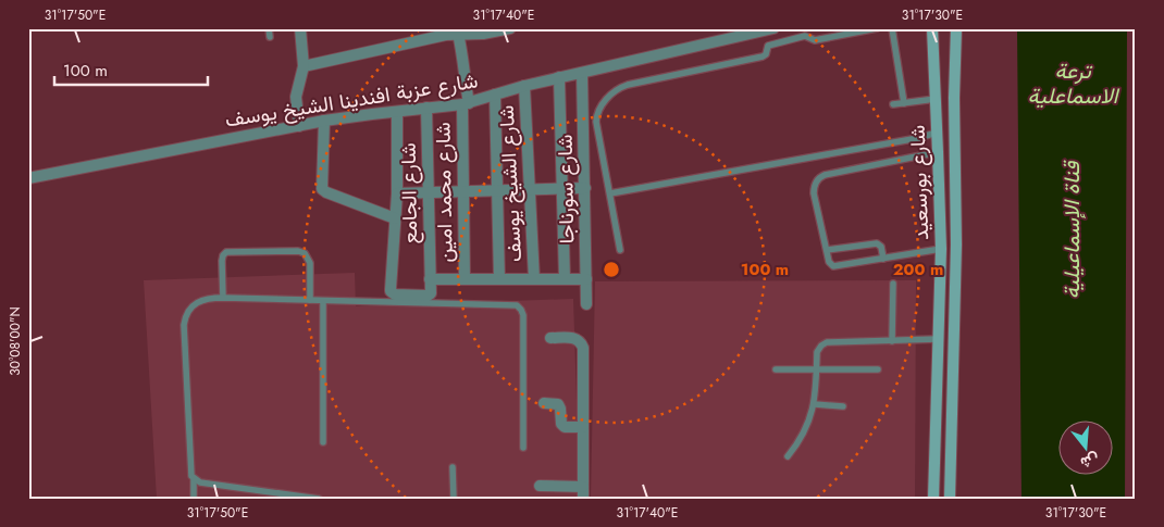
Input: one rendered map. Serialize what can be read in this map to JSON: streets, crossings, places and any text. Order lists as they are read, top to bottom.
{
  "streets": {
    "main road": ["شارع بورسعيد"],
    "street": [
      "شارع عزبة افندينا الشيخ يوسف",
      "شارع الشيخ يوسف",
      "شارع سورناجا",
      "شارع محمد امين",
      "شارع الجامع"
    ]
  },
  "crossings": [
    ["شارع عزبة افندينا الشيخ يوسف", "شارع الشيخ يوسف"],
    ["شارع عزبة افندينا الشيخ يوسف", "شارع سورناجا"],
    ["شارع عزبة افندينا الشيخ يوسف", "شارع محمد امين"],
    ["شارع عزبة افندينا الشيخ يوسف", "شارع الجامع"]
  ],
  "water": ["ترعة الاسماعلية", "قناة الإسماعيلية"],
  "scale_bar": "100 m",
  "north": "bottom",
  "coordinates": [
    "31°17'50\"E",
    "31°17'40\"E",
    "31°17'30\"E",
    "30°08'00\"N"
  ],
  "rings": ["100 m", "200 m"]
}
